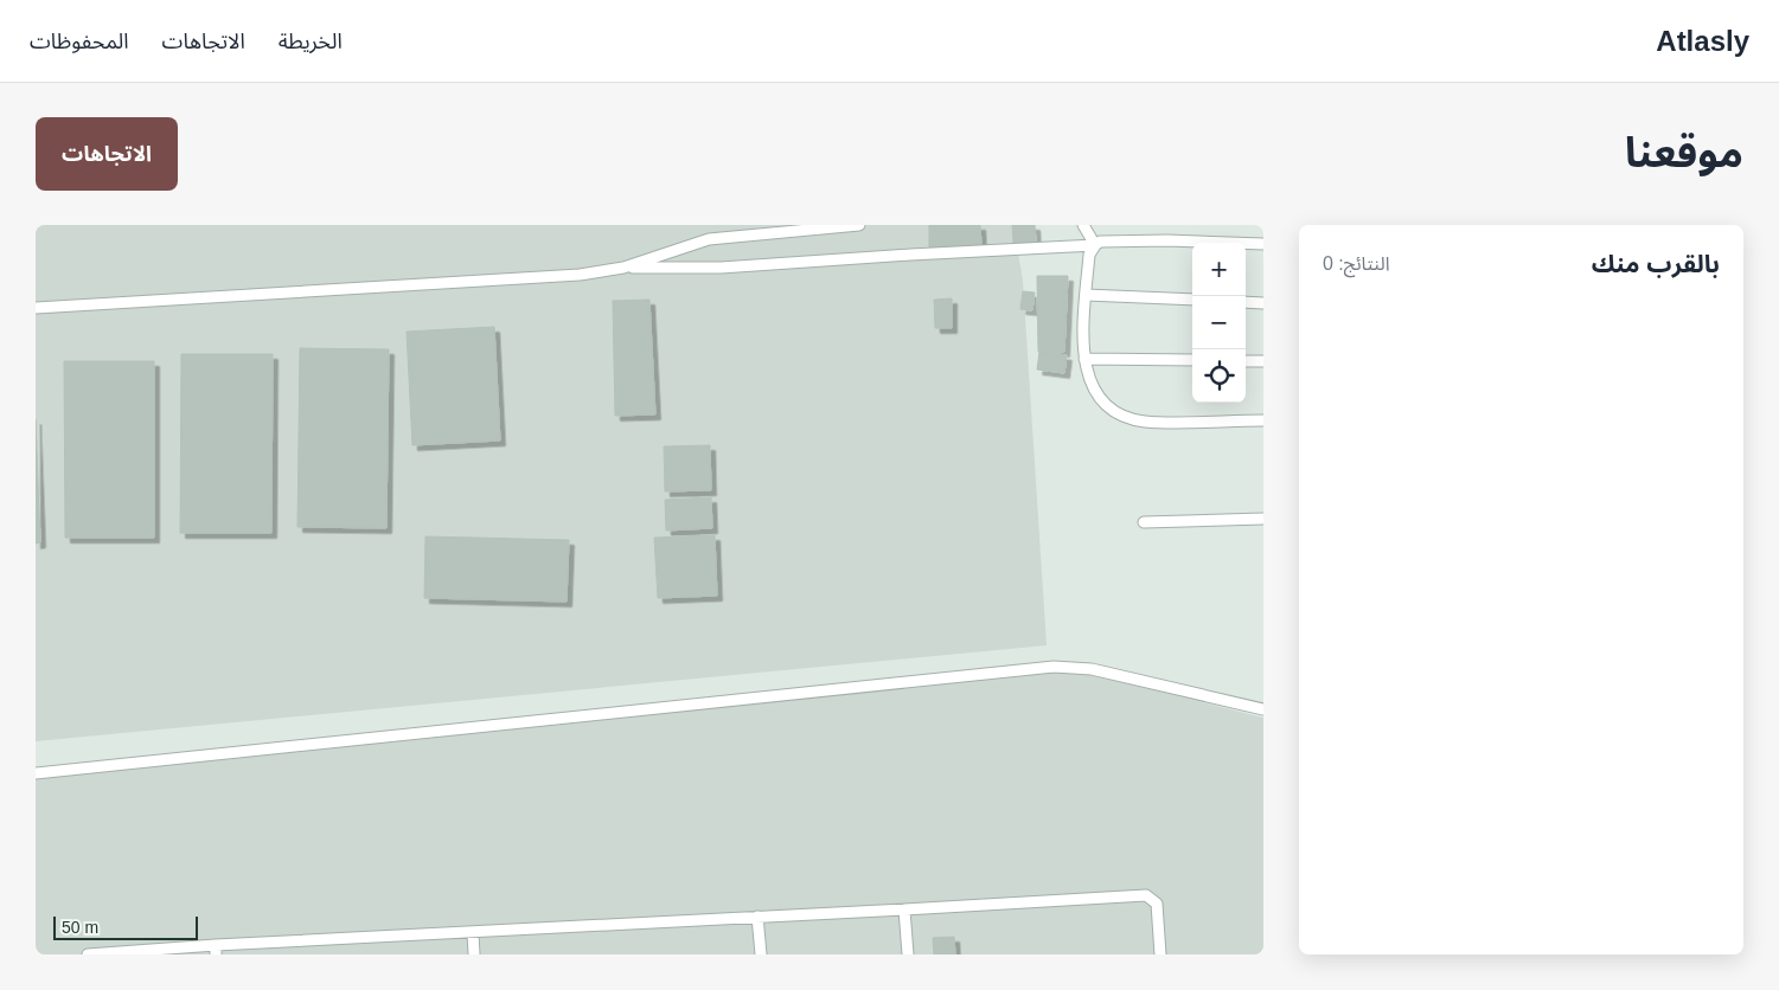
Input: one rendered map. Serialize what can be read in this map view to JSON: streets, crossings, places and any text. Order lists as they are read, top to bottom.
{
  "scale_bar": "50 m",
  "page": {
    "header": "Atlasly",
    "nav": ["الخريطة", "الاتجاهات", "المحفوظات"],
    "title": "موقعنا",
    "buttons": "الاتجاهات",
    "heading": ["بالقرب منك", "النتائج: 0"],
    "map_buttons": ["+", "−"],
    "scale": "50 m"
  }
}
